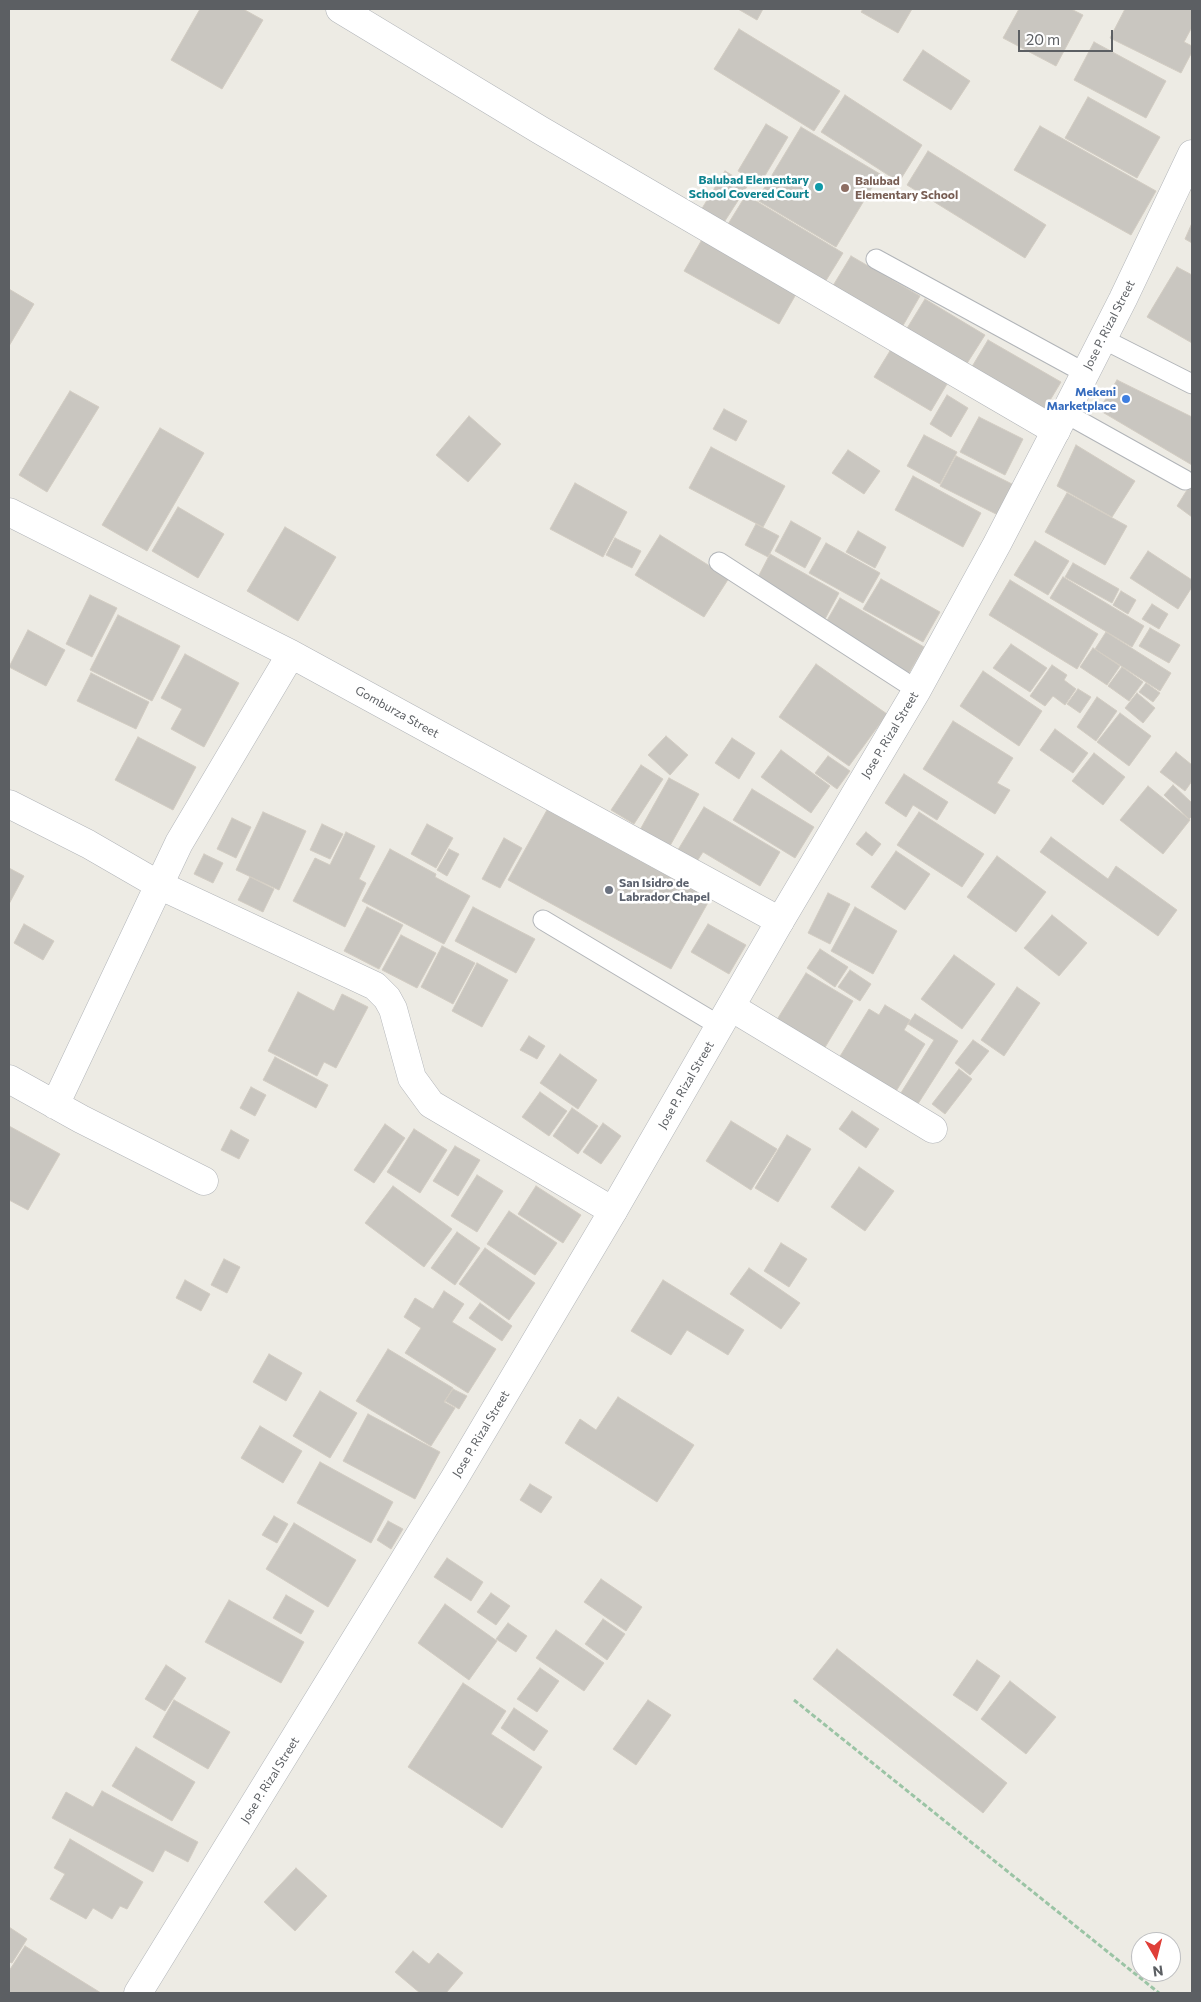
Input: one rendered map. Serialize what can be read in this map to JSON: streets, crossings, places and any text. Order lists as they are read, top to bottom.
{
  "streets": {
    "street": ["Jose P. Rizal Street", "Gomburza Street"]
  },
  "crossings": [
    ["Jose P. Rizal Street", "Gomburza Street"]
  ],
  "places": [
    "Balubad Elementary School Covered Court",
    "Balubad Elementary School",
    "Mekeni Marketplace",
    "San Isidro de Labrador Chapel"
  ],
  "scale_bar": "20 m",
  "north": "bottom"
}
